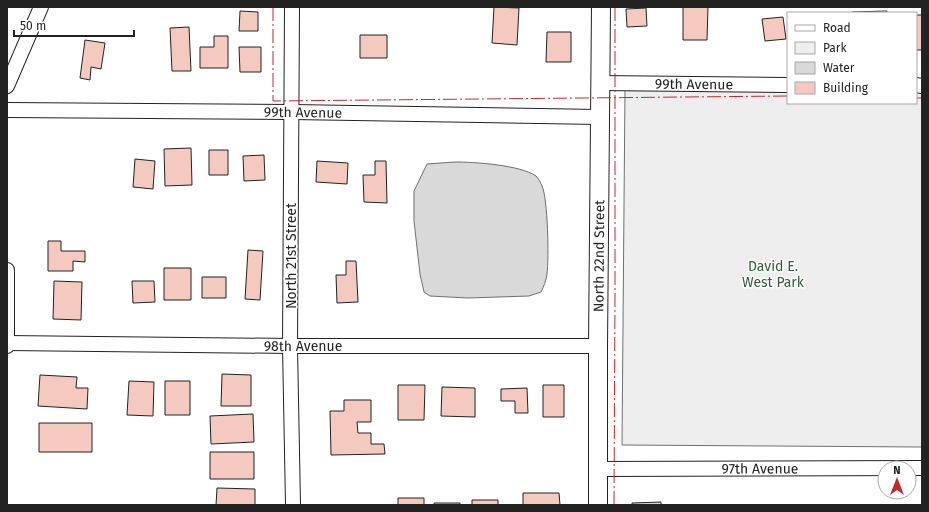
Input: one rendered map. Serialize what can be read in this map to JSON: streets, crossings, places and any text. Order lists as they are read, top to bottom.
{
  "streets": {
    "street": [
      "99th Avenue",
      "North 21st Street",
      "North 22nd Street",
      "98th Avenue",
      "97th Avenue"
    ]
  },
  "crossings": [
    ["99th Avenue", "North 21st Street"],
    ["99th Avenue", "North 22nd Street"],
    ["North 21st Street", "98th Avenue"],
    ["North 22nd Street", "98th Avenue"],
    ["North 22nd Street", "97th Avenue"]
  ],
  "parks": ["David E. West Park"],
  "legend": [
    "Road",
    "Park",
    "Water",
    "Building"
  ],
  "scale_bar": "50 m",
  "north": "top"
}
